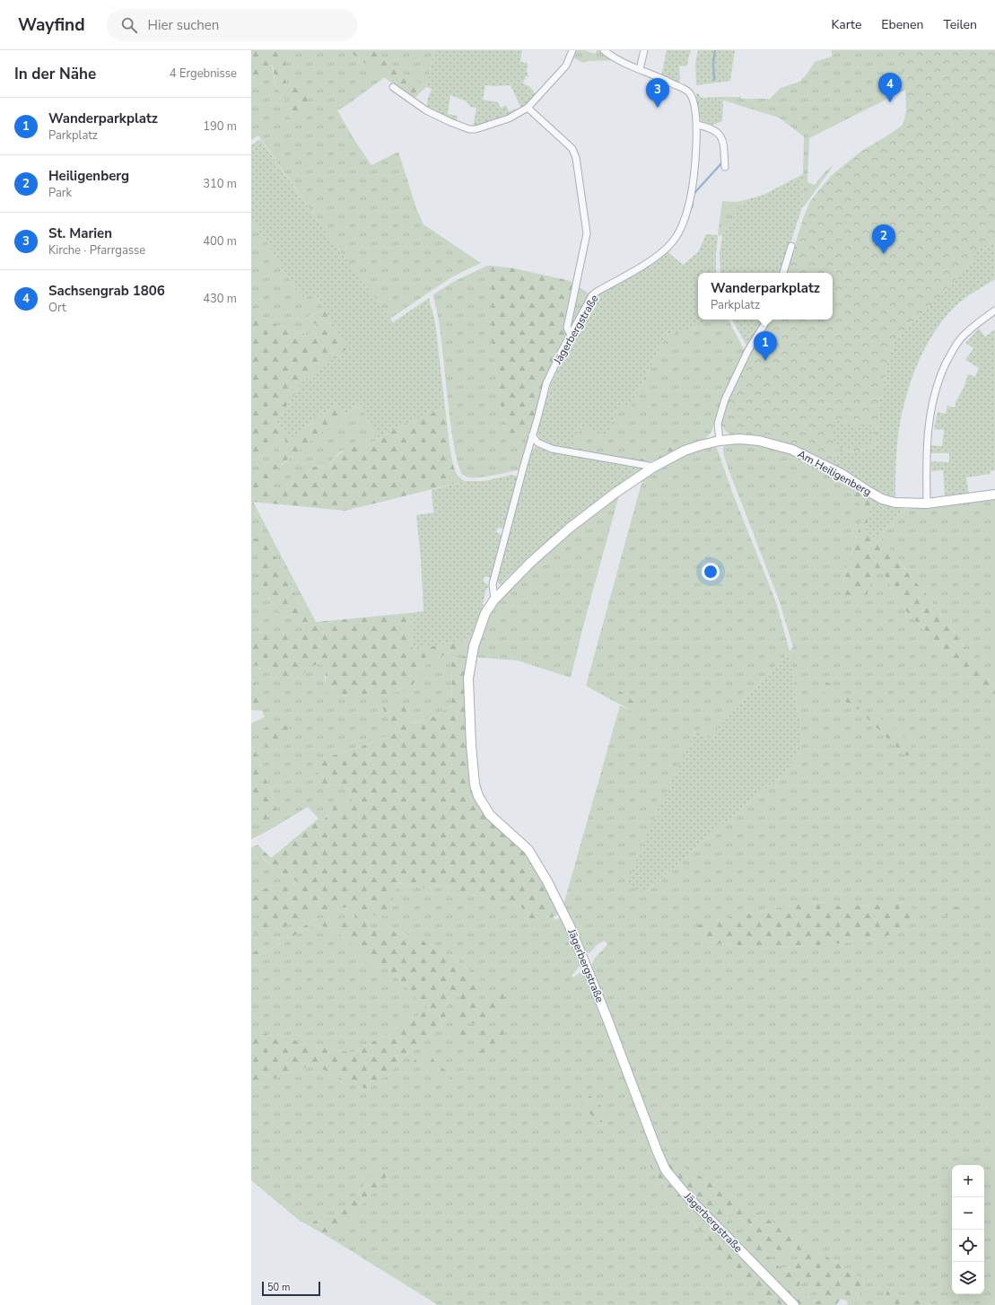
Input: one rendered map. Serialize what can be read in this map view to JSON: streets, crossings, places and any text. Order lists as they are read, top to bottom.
{
  "streets": {
    "street": ["Jägerbergstraße", "Am Heiligenberg"]
  },
  "crossings": [
    ["Jägerbergstraße", "Am Heiligenberg"]
  ],
  "scale_bar": "50 m",
  "page": {
    "header": "Wayfind",
    "search": "Hier suchen",
    "nav": ["Karte", "Ebenen", "Teilen"],
    "heading": ["In der Nähe", "4 Ergebnisse"],
    "pins": [
      "4",
      "3",
      "2",
      "1"
    ],
    "list": [
      {
        "mark": "1",
        "name": "Wanderparkplatz",
        "note": "Parkplatz",
        "value": "190 m"
      },
      {
        "mark": "2",
        "name": "Heiligenberg",
        "note": "Park",
        "value": "310 m"
      },
      {
        "mark": "3",
        "name": "St. Marien",
        "note": "Kirche · Pfarrgasse",
        "value": "400 m"
      },
      {
        "mark": "4",
        "name": "Sachsengrab 1806",
        "note": "Ort",
        "value": "430 m"
      }
    ],
    "popup": ["Wanderparkplatz", "Parkplatz"],
    "map_buttons": ["+", "−"],
    "scale": "50 m"
  }
}
